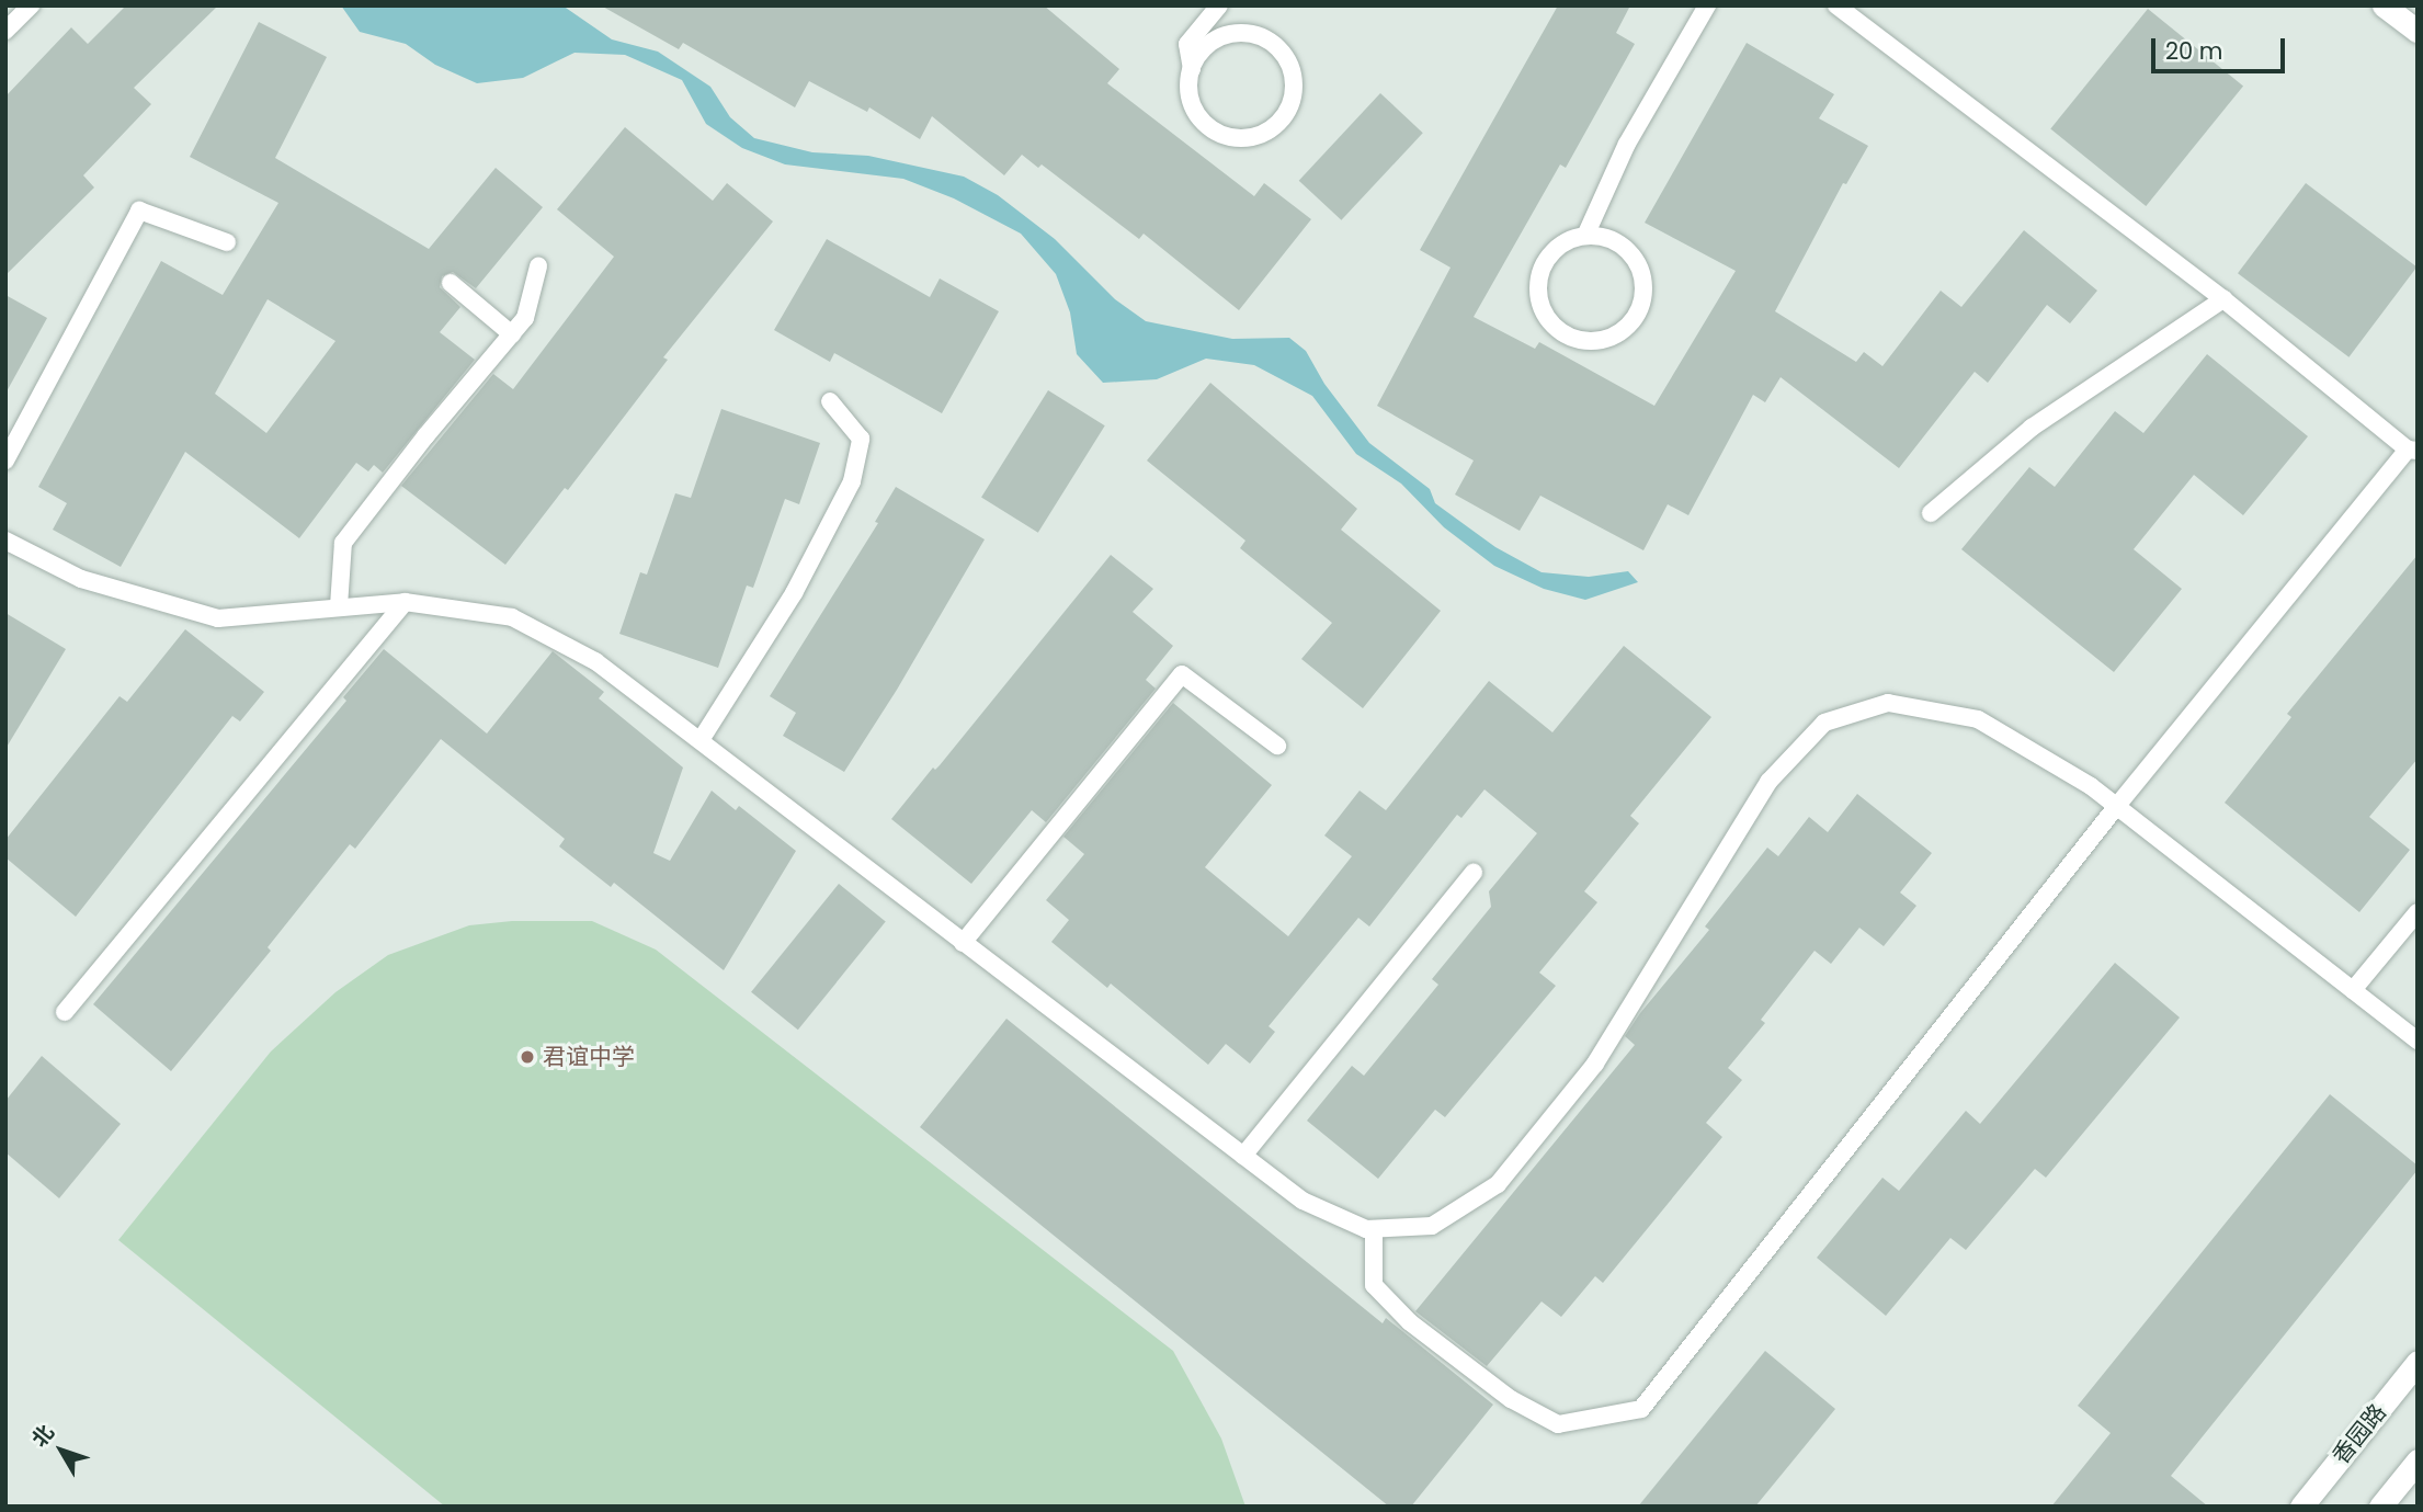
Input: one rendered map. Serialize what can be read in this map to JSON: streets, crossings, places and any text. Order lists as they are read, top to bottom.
{
  "streets": {
    "street": ["香园路"]
  },
  "places": ["君谊中学"],
  "scale_bar": "20 m",
  "north": "top left"
}
